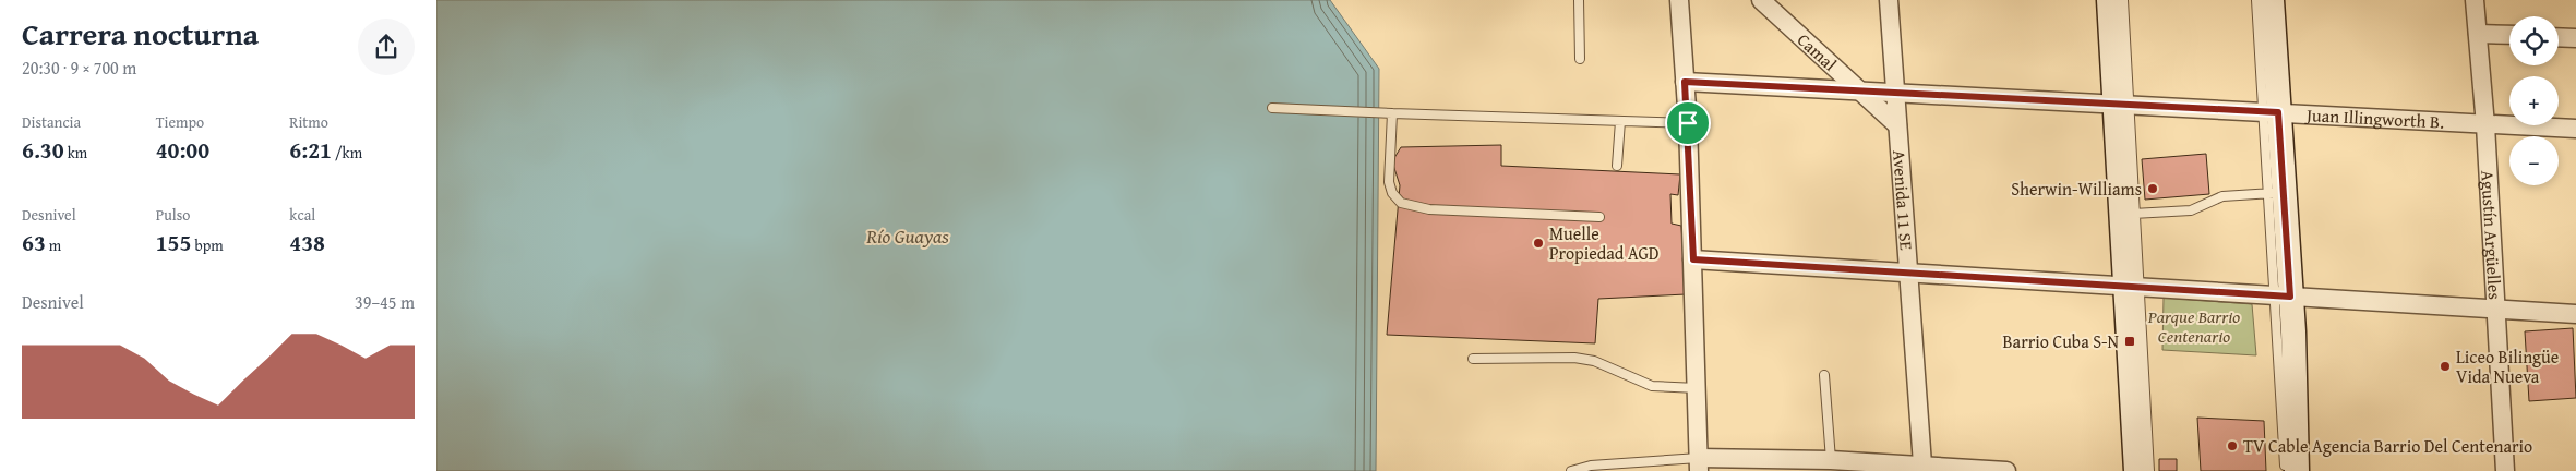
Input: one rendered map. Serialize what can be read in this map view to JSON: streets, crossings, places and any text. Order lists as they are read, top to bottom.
{
  "streets": {
    "street": [
      "Camal",
      "Juan Illingworth B.",
      "Avenida 11 SE",
      "Agustín Argüelles"
    ]
  },
  "crossings": [
    ["Camal", "Juan Illingworth B."],
    ["Camal", "Avenida 11 SE"],
    ["Juan Illingworth B.", "Avenida 11 SE"],
    ["Juan Illingworth B.", "Agustín Argüelles"]
  ],
  "water": ["Río Guayas"],
  "parks": ["Parque Barrio Centenario"],
  "places": {
    "other": [
      "Sherwin-Williams",
      "Muelle Propiedad AGD",
      "Liceo Bilingüe Vida Nueva",
      "TV Cable Agencia Barrio Del Centenario"
    ],
    "transit": ["Barrio Cuba S-N"]
  },
  "page": {
    "heading": ["Carrera nocturna", "20:30 · 9 × 700 m"],
    "map_buttons": ["+", "−"],
    "stats": [
      ["Distancia", "6.30 km"],
      ["Tiempo", "40:00"],
      ["Ritmo", "6:21 /km"],
      ["Desnivel", "63 m"],
      ["Pulso", "155 bpm"],
      ["kcal", "438"]
    ],
    "chart": ["Desnivel", "39–45 m"]
  }
}
